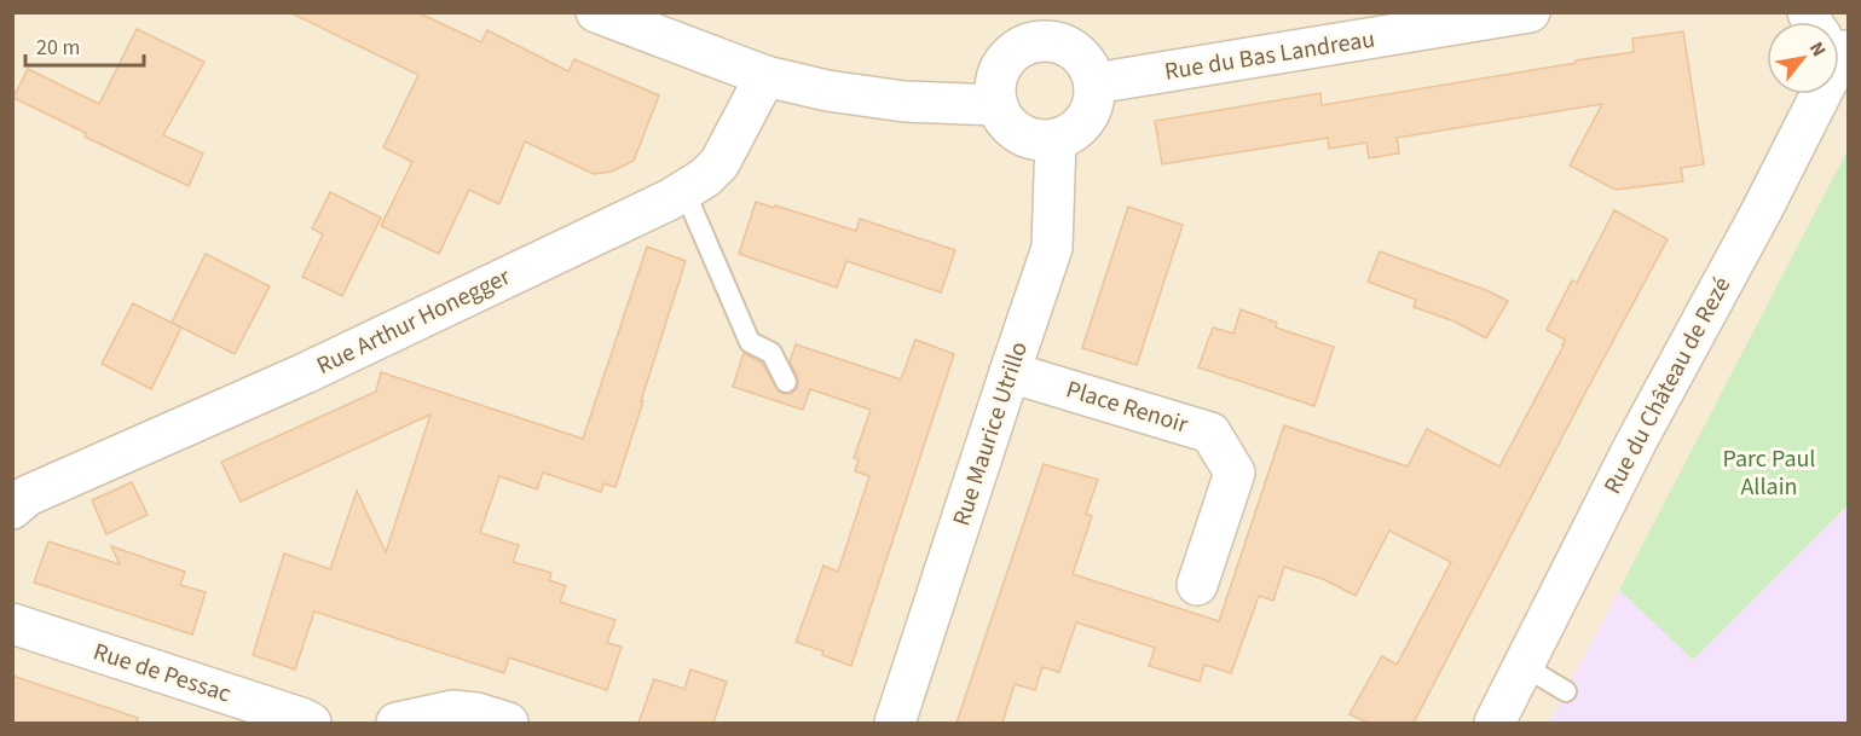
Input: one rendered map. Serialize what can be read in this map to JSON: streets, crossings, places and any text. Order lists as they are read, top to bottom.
{
  "streets": {
    "street": [
      "Rue du Bas Landreau",
      "Rue Arthur Honegger",
      "Rue du Château de Rezé",
      "Place Renoir",
      "Rue Maurice Utrillo",
      "Rue de Pessac"
    ]
  },
  "crossings": [
    ["Rue du Bas Landreau", "Rue Maurice Utrillo"],
    ["Place Renoir", "Rue Maurice Utrillo"]
  ],
  "parks": ["Parc Paul Allain"],
  "scale_bar": "20 m",
  "north": "top right"
}
